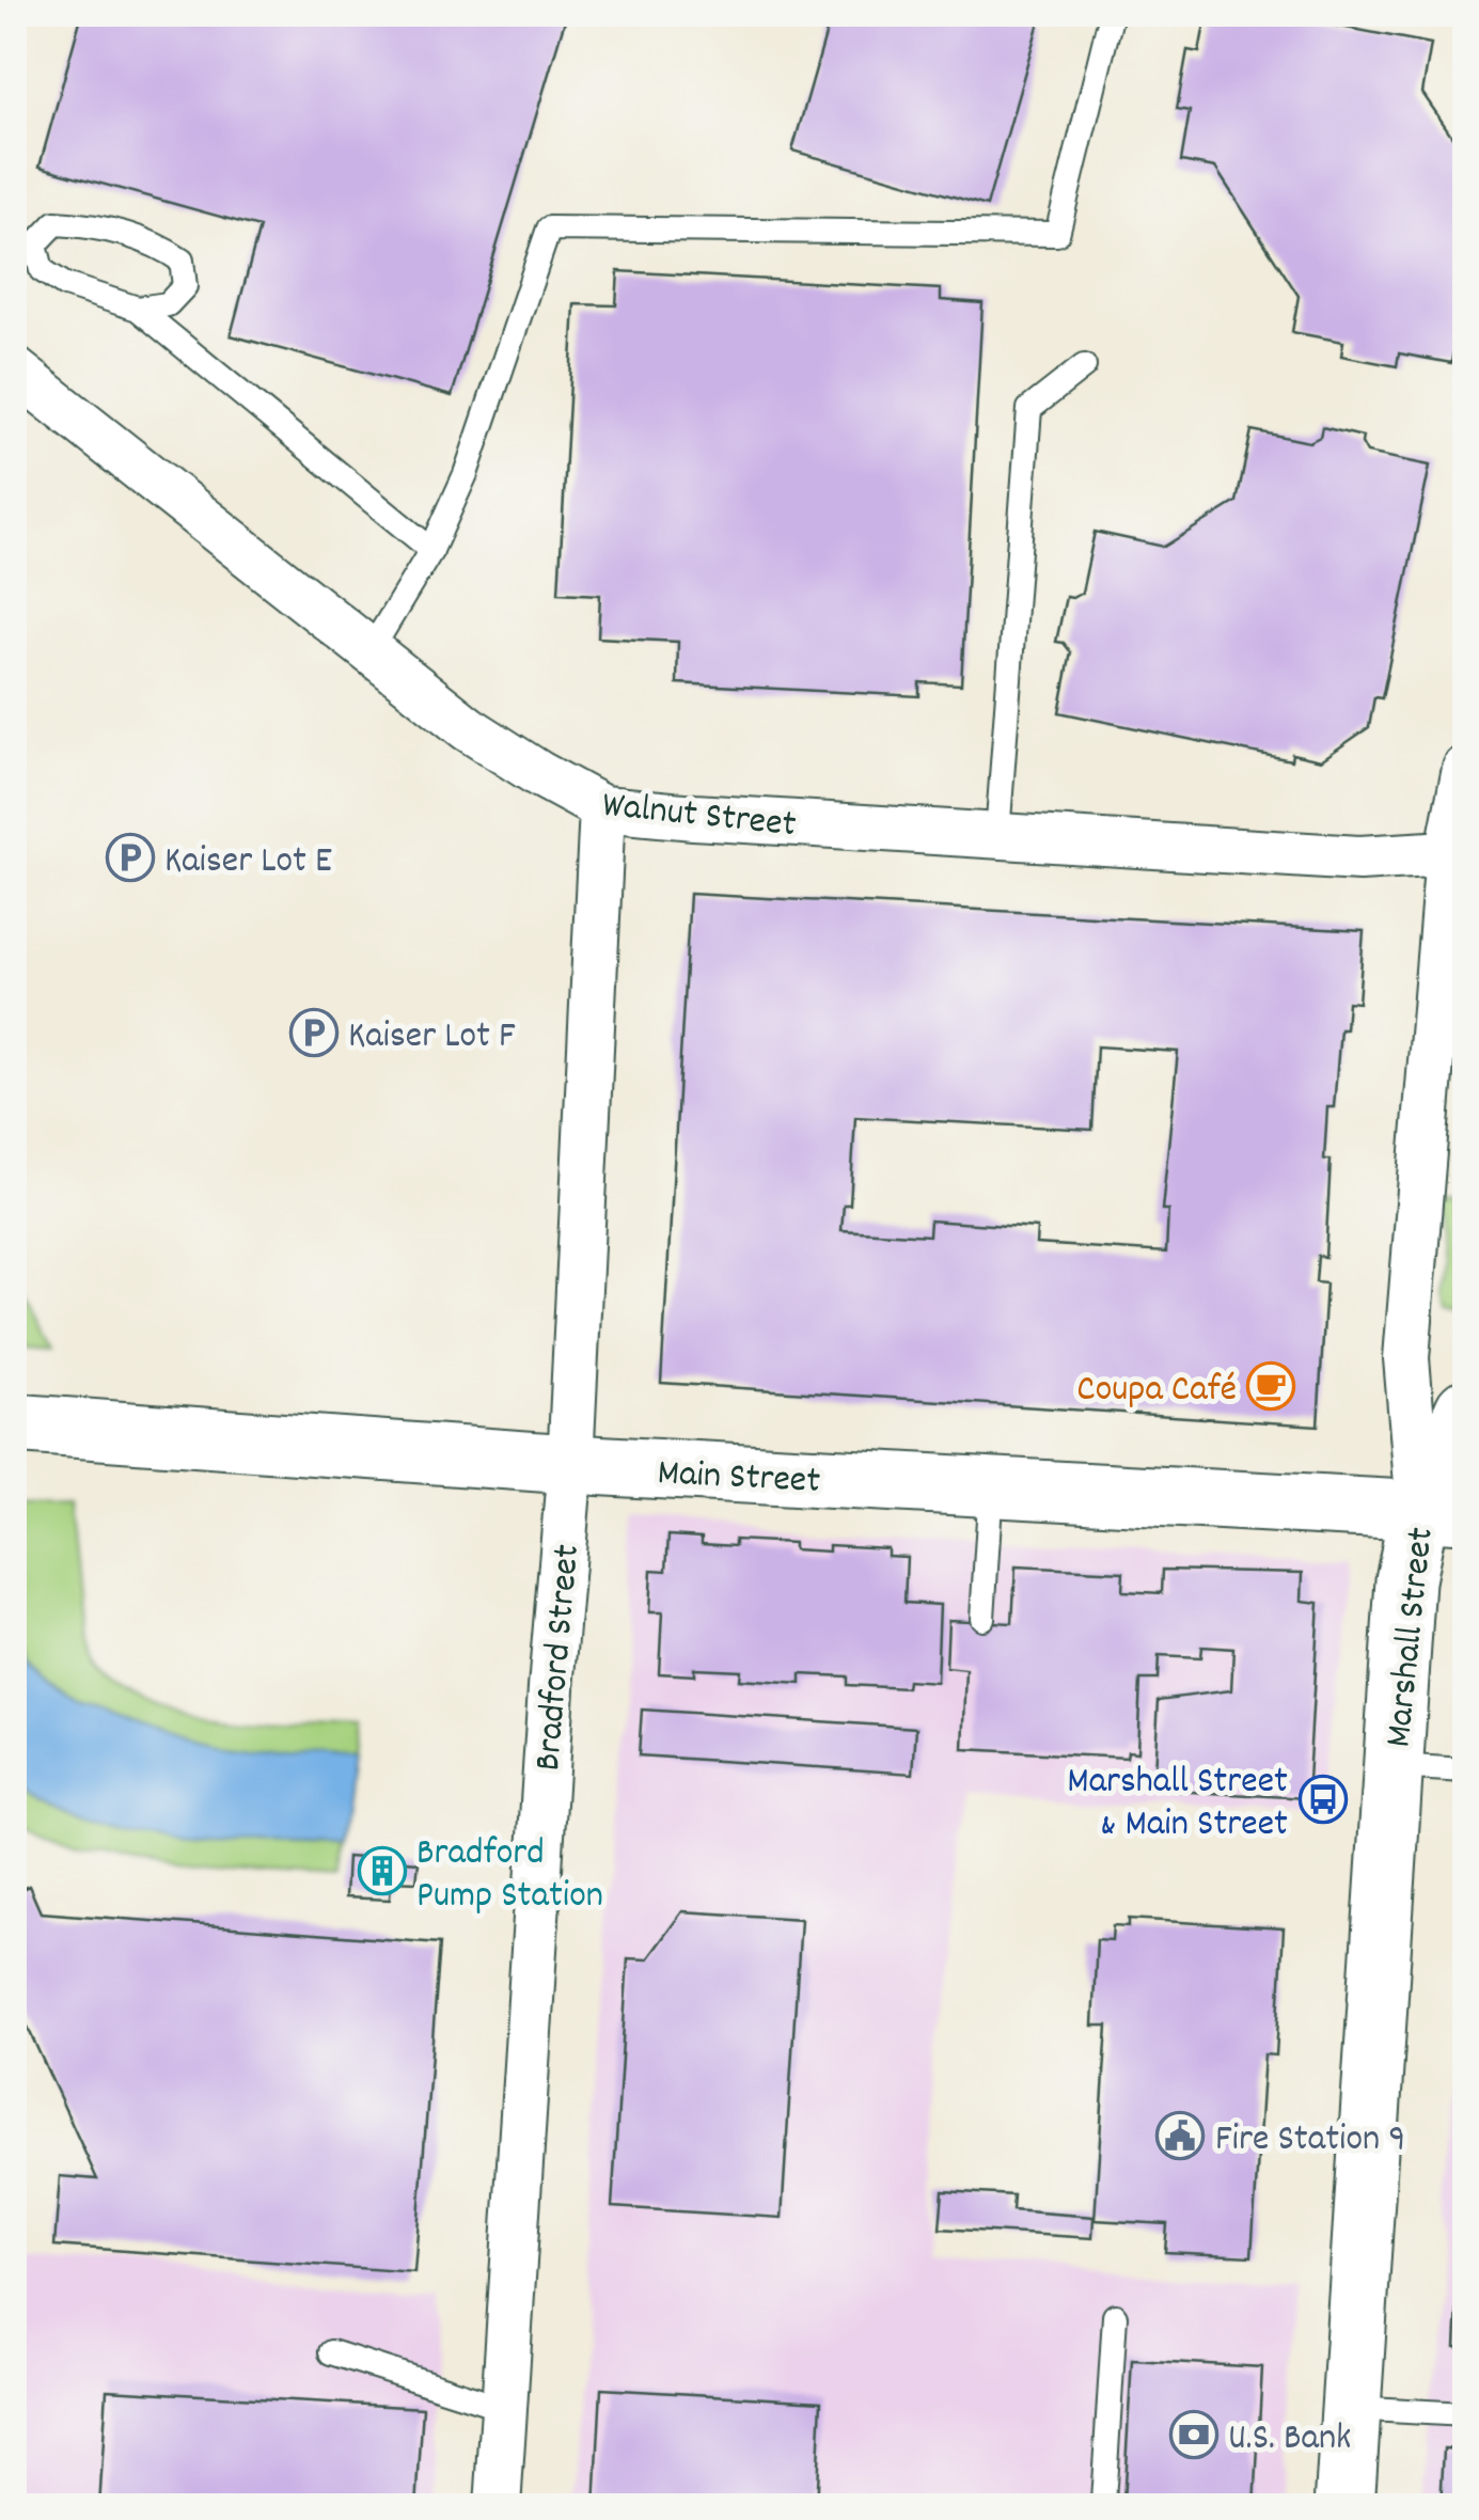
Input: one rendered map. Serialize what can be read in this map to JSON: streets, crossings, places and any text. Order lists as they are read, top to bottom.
{
  "streets": {
    "street": [
      "Walnut Street",
      "Main Street",
      "Marshall Street",
      "Bradford Street"
    ]
  },
  "crossings": [
    ["Walnut Street", "Marshall Street"],
    ["Walnut Street", "Bradford Street"],
    ["Main Street", "Marshall Street"],
    ["Main Street", "Bradford Street"]
  ],
  "places": {
    "parking": ["Kaiser Lot E", "Kaiser Lot F"],
    "cafe": ["Coupa Café"],
    "bus stop": ["Marshall Street & Main Street"],
    "building": ["Bradford Pump Station"],
    "public building": ["Fire Station 9"],
    "bank": ["U.S. Bank"]
  }
}
